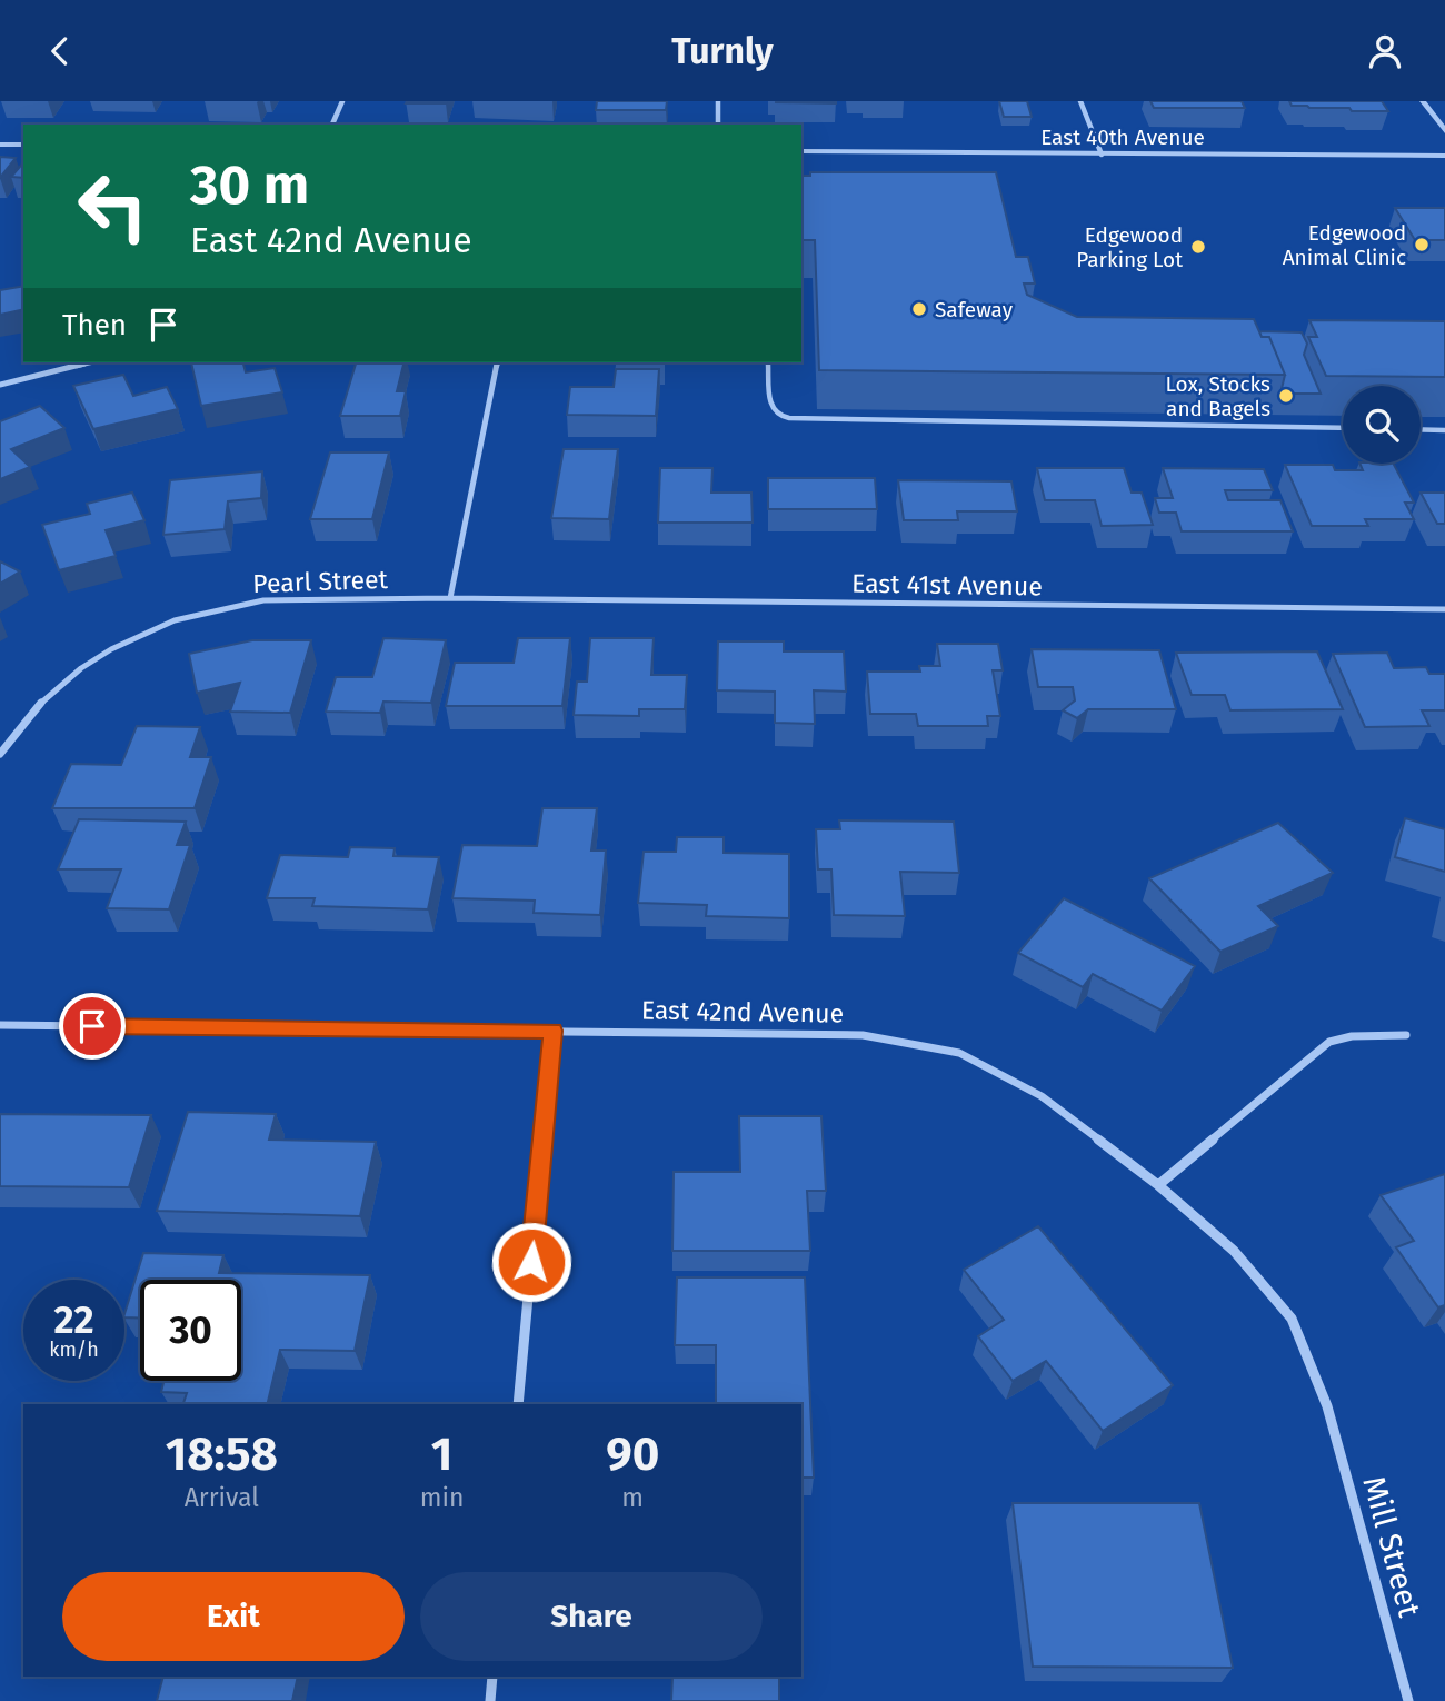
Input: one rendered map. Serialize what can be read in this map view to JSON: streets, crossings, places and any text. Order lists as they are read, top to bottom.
{
  "streets": {
    "street": [
      "East 40th Avenue",
      "Pearl Street",
      "East 41st Avenue",
      "East 42nd Avenue",
      "Mill Street"
    ]
  },
  "crossings": [
    ["Pearl Street", "East 41st Avenue"],
    ["East 42nd Avenue", "Mill Street"]
  ],
  "places": [
    "Edgewood Animal Clinic",
    "Edgewood Parking Lot",
    "Safeway",
    "Lox, Stocks and Bagels"
  ],
  "page": {
    "header": "Turnly",
    "turn": ["30 m", "East 42nd Avenue"],
    "then": "Then",
    "speed": "22 km/h",
    "limit": "30",
    "eta": [
      "18:58",
      "Arrival",
      "1",
      "min",
      "90",
      "m"
    ],
    "buttons": ["Exit", "Share"]
  }
}
